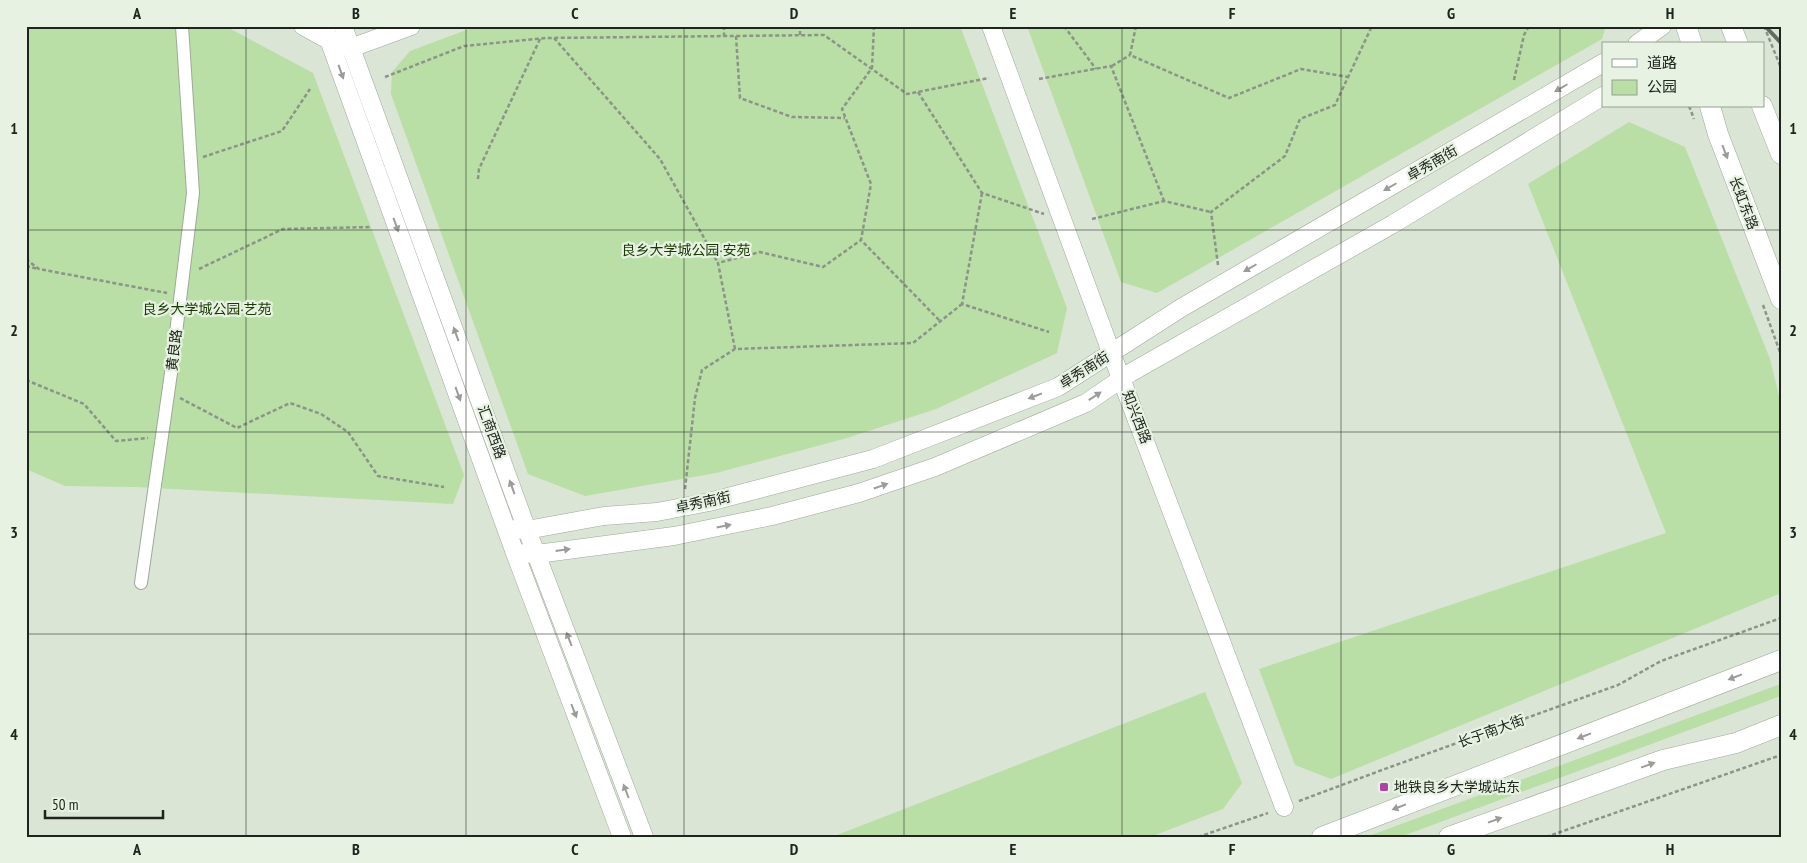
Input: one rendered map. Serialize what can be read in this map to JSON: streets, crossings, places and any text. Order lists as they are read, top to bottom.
{
  "streets": {
    "main road": ["长虹东路"],
    "street": [
      "卓秀南街",
      "黄良路",
      "知兴西路",
      "汇商西路"
    ],
    "path": ["长于南大街"]
  },
  "crossings": [
    ["卓秀南街", "知兴西路"],
    ["卓秀南街", "汇商西路"],
    ["知兴西路", "长于南大街"]
  ],
  "one_way": ["长虹东路"],
  "parks": ["良乡大学城公园·安苑", "良乡大学城公园·艺苑"],
  "places": {
    "transit": ["地铁良乡大学城站东"]
  },
  "legend": ["道路", "公园"],
  "scale_bar": "50 m",
  "grid": {
    "columns": [
      "A",
      "B",
      "C",
      "D",
      "E",
      "F",
      "G",
      "H"
    ],
    "rows": [
      "1",
      "2",
      "3",
      "4"
    ]
  }
}
